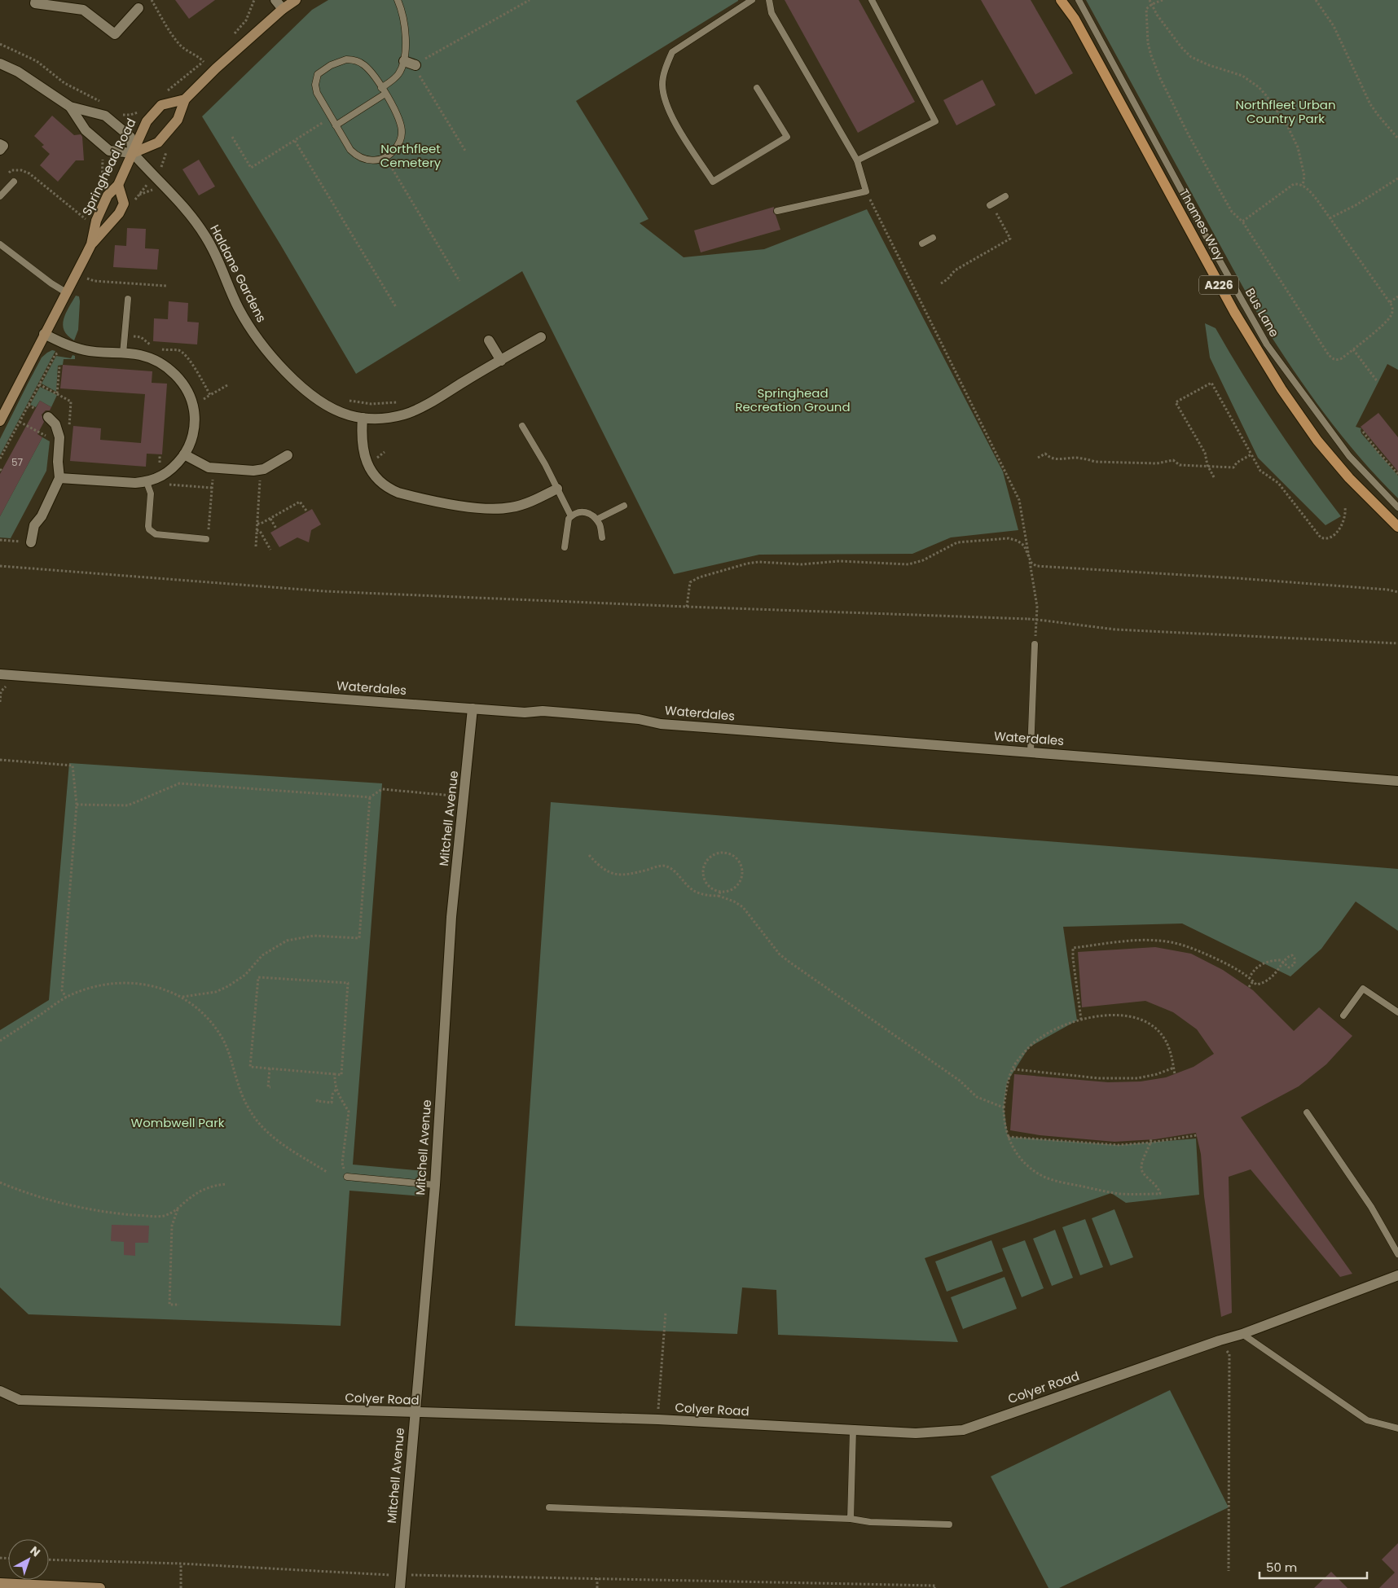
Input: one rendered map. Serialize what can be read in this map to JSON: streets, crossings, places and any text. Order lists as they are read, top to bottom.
{
  "streets": {
    "main road": ["Springhead Road", "Thames Way", "A226"],
    "street": [
      "Haldane Gardens",
      "Waterdales",
      "Mitchell Avenue",
      "Colyer Road"
    ],
    "lane": ["Bus Lane"]
  },
  "crossings": [
    ["Springhead Road", "Haldane Gardens"],
    ["Waterdales", "Mitchell Avenue"],
    ["Mitchell Avenue", "Colyer Road"]
  ],
  "parks": [
    "Northfleet Urban Country Park",
    "Northfleet Cemetery",
    "Springhead Recreation Ground",
    "Wombwell Park"
  ],
  "house_numbers": ["57"],
  "scale_bar": "50 m",
  "north": "top right"
}
